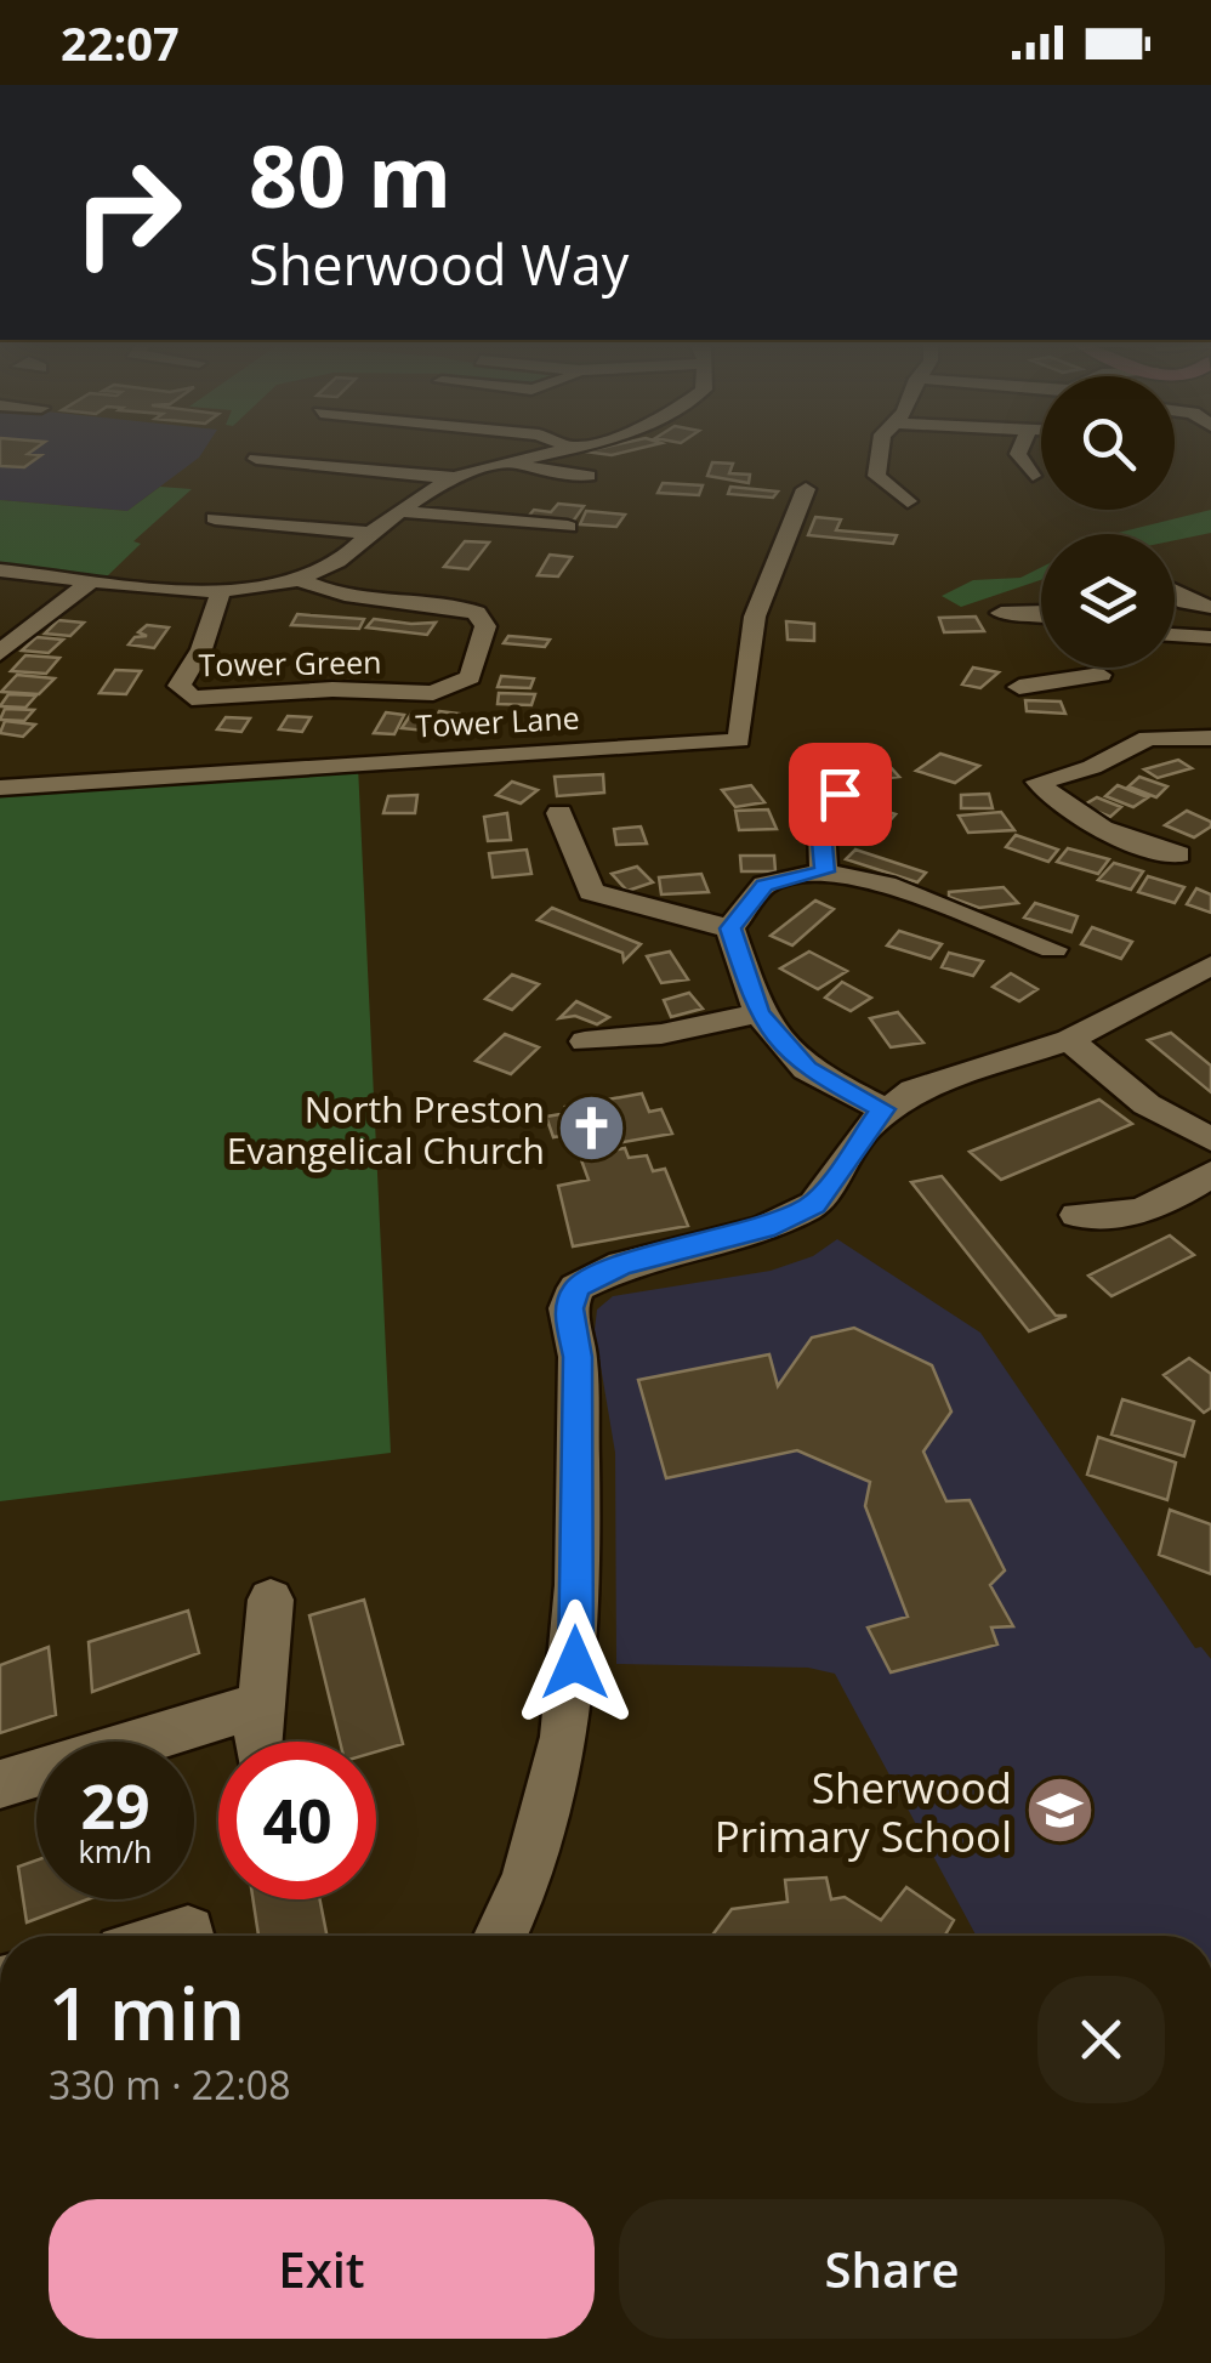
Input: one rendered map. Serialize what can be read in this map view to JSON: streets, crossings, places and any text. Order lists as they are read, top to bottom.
{
  "streets": {
    "street": ["Tower Green", "Tower Lane"]
  },
  "places": {
    "church": ["North Preston Evangelical Church"],
    "school or university": ["Sherwood Primary School"]
  },
  "page": {
    "status": "22:07",
    "turn": ["80 m", "Sherwood Way"],
    "speed": "29 km/h",
    "limit": "40",
    "heading": ["1 min", "330 m · 22:08"],
    "buttons": ["Exit", "Share"]
  }
}
